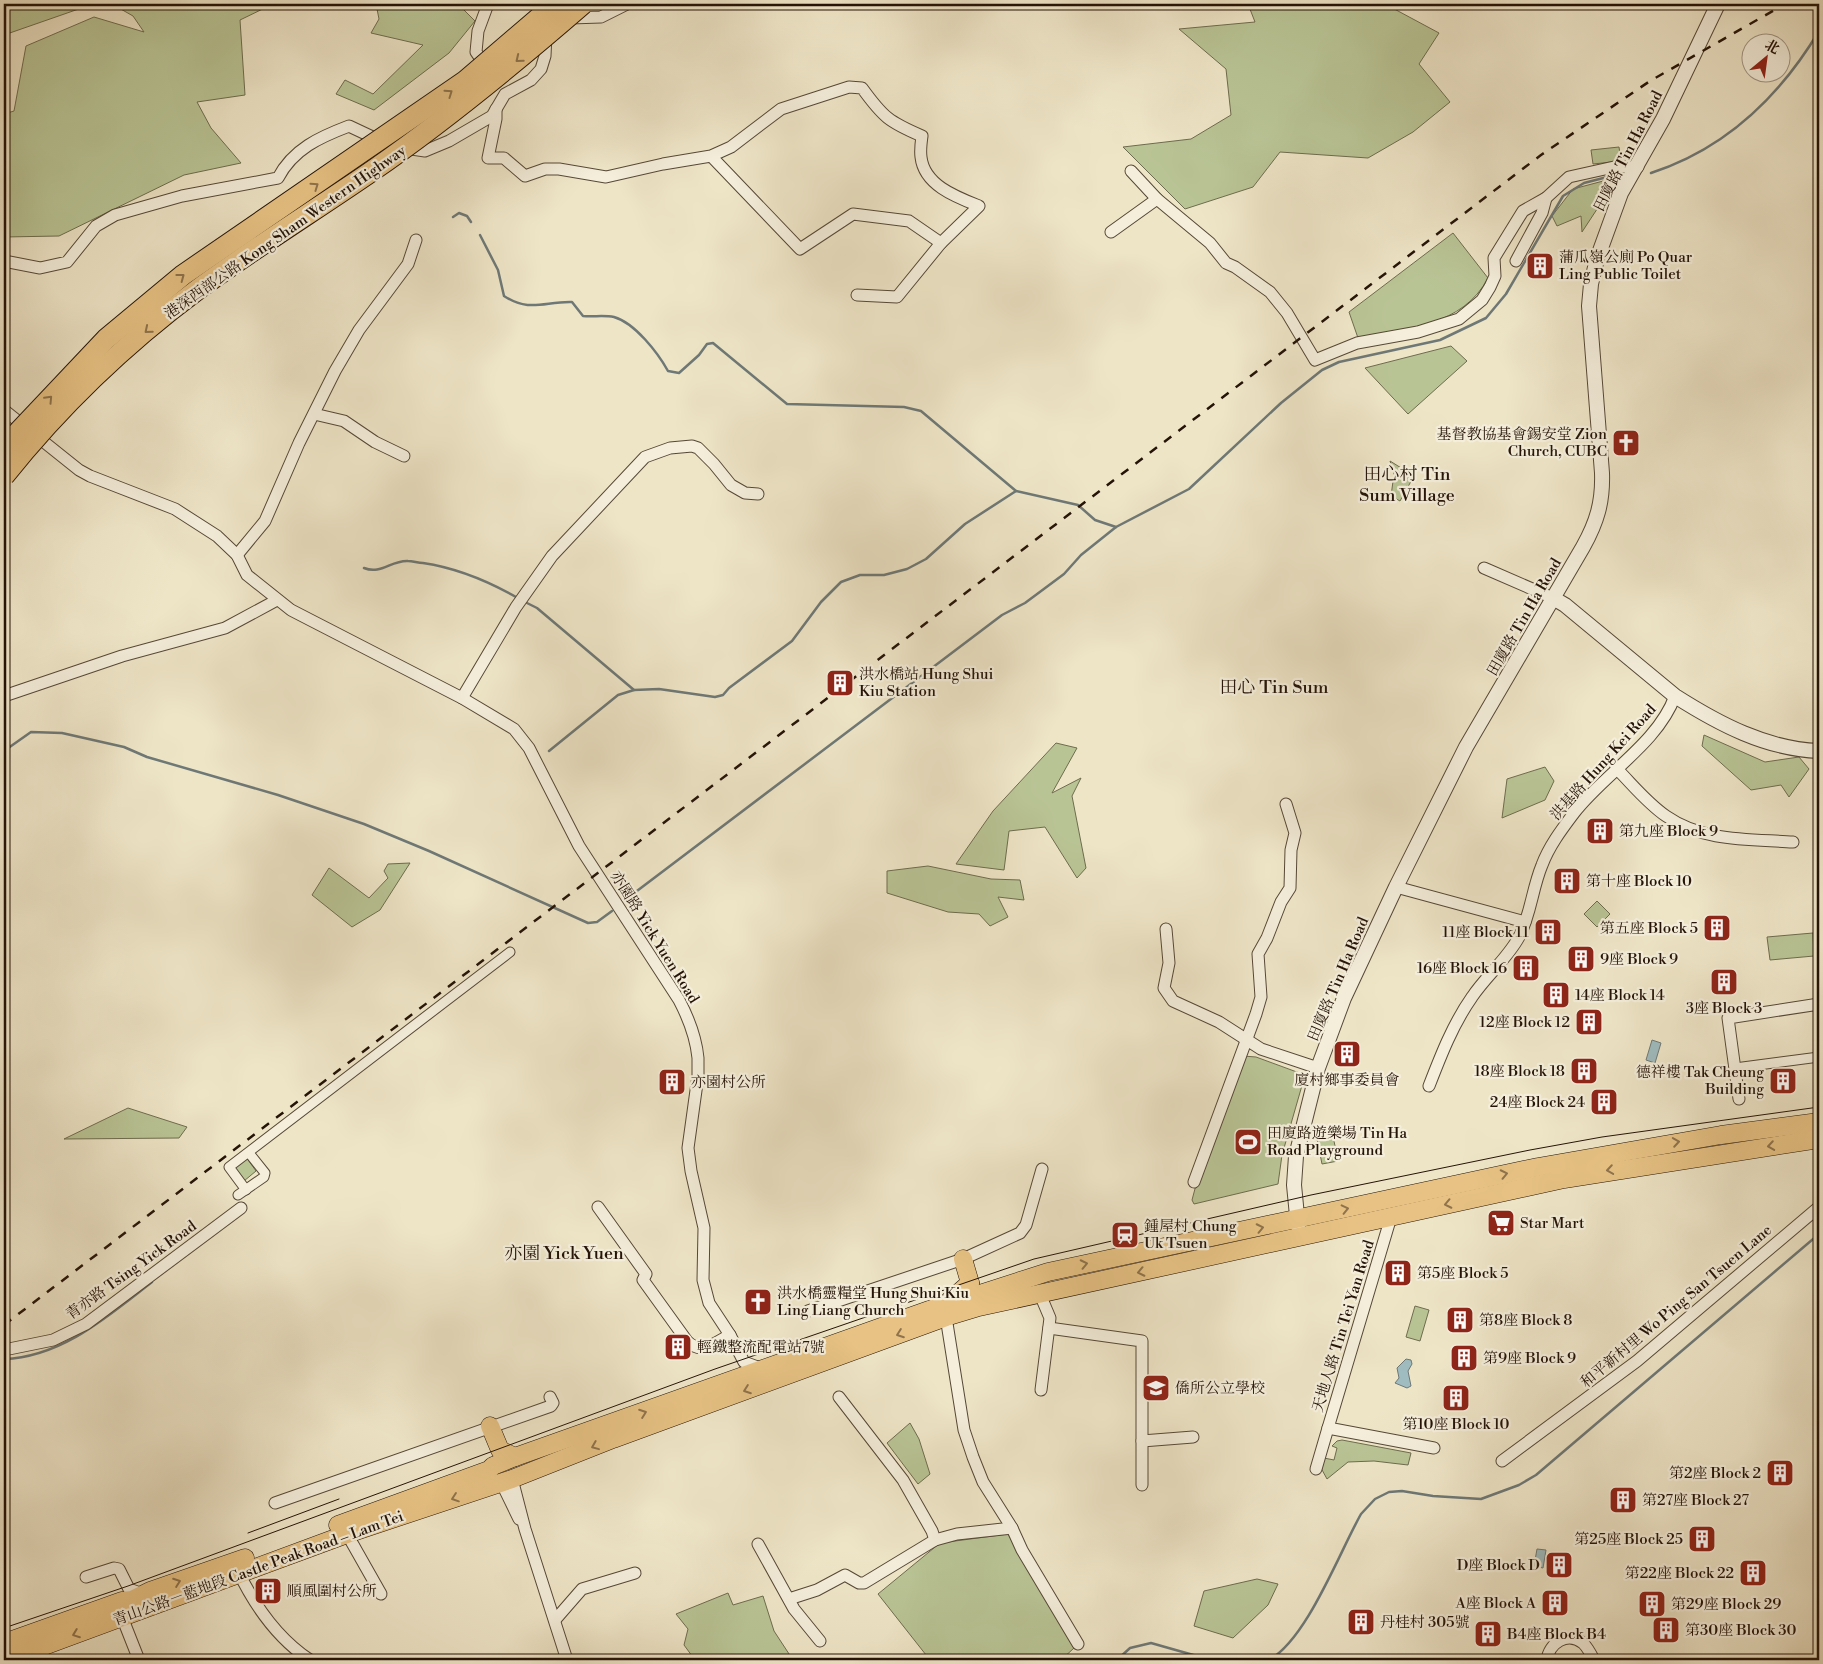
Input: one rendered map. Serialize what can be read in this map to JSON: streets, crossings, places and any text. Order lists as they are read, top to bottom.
{
  "streets": {
    "highway": ["港深西部公路 Kong Sham Western Highway"],
    "main road": ["青山公路－藍地段 Castle Peak Road – Lam Tei"],
    "street": [
      "田廈路 Tin Ha Road",
      "洪基路 Hung Kei Road",
      "亦園路 Yick Yuen Road",
      "青亦路 Tsing Yick Road",
      "和平新村里 Wo Ping San Tsuen Lane",
      "天地人路 Tin Tei Yan Road"
    ]
  },
  "districts": ["田心村 Tin Sum Village", "田心 Tin Sum", "亦園 Yick Yuen"],
  "places": {
    "building": [
      "蒲瓜嶺公廁 Po Quar Ling Public Toilet",
      "洪水橋站 Hung Shui Kiu Station",
      "第九座 Block 9",
      "第十座 Block 10",
      "第五座 Block 5",
      "11座 Block 11",
      "9座 Block 9",
      "16座 Block 16",
      "3座 Block 3",
      "14座 Block 14",
      "12座 Block 12",
      "廈村鄉事委員會",
      "18座 Block 18",
      "德祥樓 Tak Cheung Building",
      "亦園村公所",
      "24座 Block 24",
      "第5座 Block 5",
      "第8座 Block 8",
      "輕鐵整流配電站7號",
      "第9座 Block 9",
      "第10座 Block 10",
      "第2座 Block 2",
      "第27座 Block 27",
      "第25座 Block 25",
      "D座 Block D",
      "第22座 Block 22",
      "順風圍村公所",
      "A座 Block A",
      "第29座 Block 29",
      "丹桂村 305號",
      "第30座 Block 30",
      "B4座 Block B4"
    ],
    "church": ["基督教協基會錫安堂 Zion Church, CUBC", "洪水橋靈糧堂 Hung Shui Kiu Ling Liang Church"],
    "sports": ["田廈路遊樂場 Tin Ha Road Playground"],
    "supermarket": ["Star Mart"],
    "station": ["鍾屋村 Chung Uk Tsuen"],
    "school or university": ["僑所公立學校"]
  },
  "north": "top right"
}
